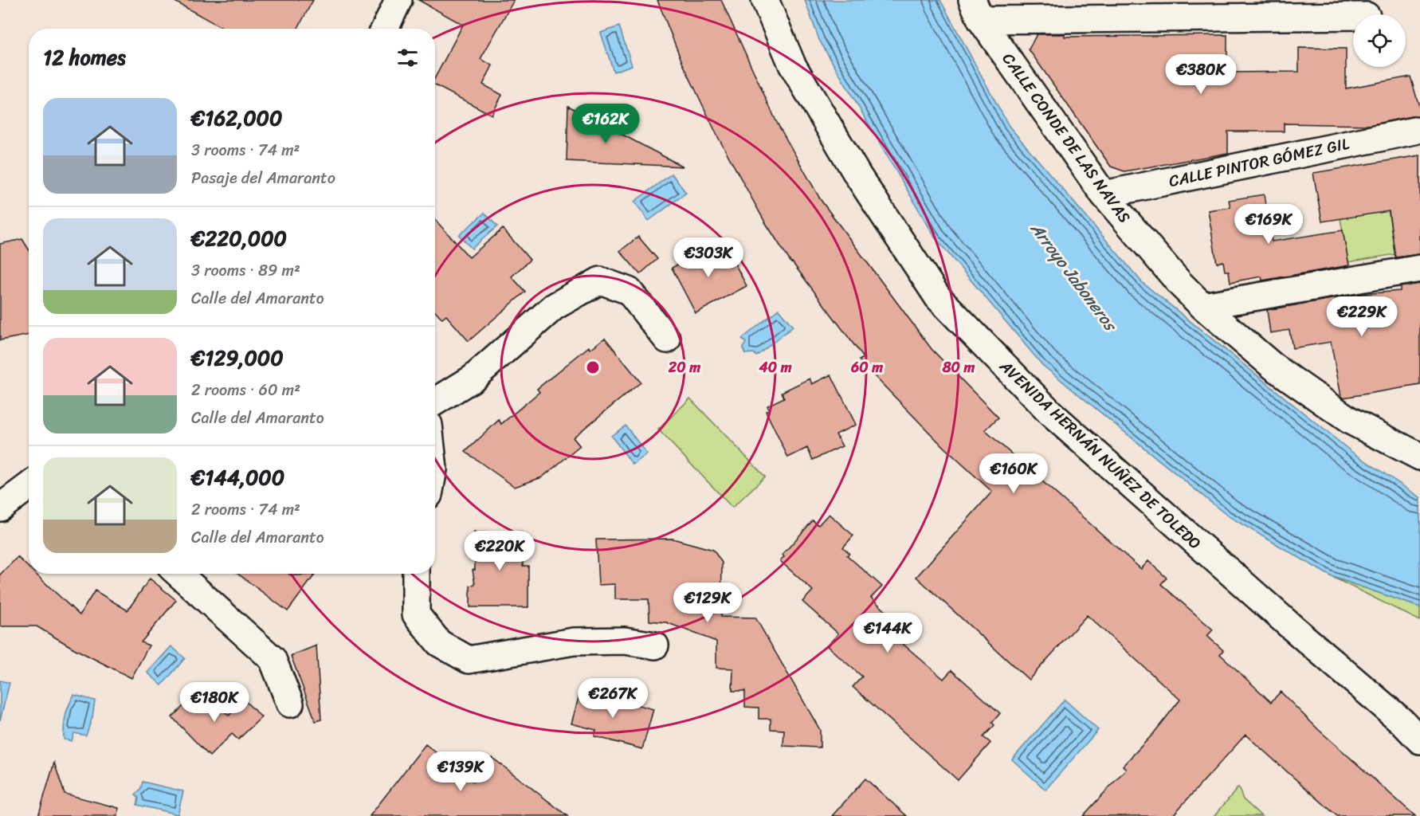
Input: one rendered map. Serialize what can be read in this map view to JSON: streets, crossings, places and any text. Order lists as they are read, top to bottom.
{
  "streets": {
    "street": ["CALLE CONDE DE LAS NAVAS", "CALLE PINTOR GÓMEZ GIL", "AVENIDA HERNÁN NUÑEZ DE TOLEDO"]
  },
  "crossings": [
    ["CALLE CONDE DE LAS NAVAS", "CALLE PINTOR GÓMEZ GIL"]
  ],
  "water": ["Arroyo Jaboneros"],
  "page": {
    "heading": "12 homes",
    "price": [
      "€380K",
      "€162K",
      "€169K",
      "€303K",
      "€229K",
      "€160K",
      "€220K",
      "€129K",
      "€144K",
      "€267K",
      "€180K",
      "€139K"
    ],
    "list": [
      {
        "name": "€162,000",
        "note": "3 rooms · 74 m² · Pasaje del Amaranto"
      },
      {
        "name": "€220,000",
        "note": "3 rooms · 89 m² · Calle del Amaranto"
      },
      {
        "name": "€129,000",
        "note": "2 rooms · 60 m² · Calle del Amaranto"
      },
      {
        "name": "€144,000",
        "note": "2 rooms · 74 m² · Calle del Amaranto"
      }
    ]
  },
  "rings": [
    "20 m",
    "40 m",
    "60 m",
    "80 m"
  ]
}
